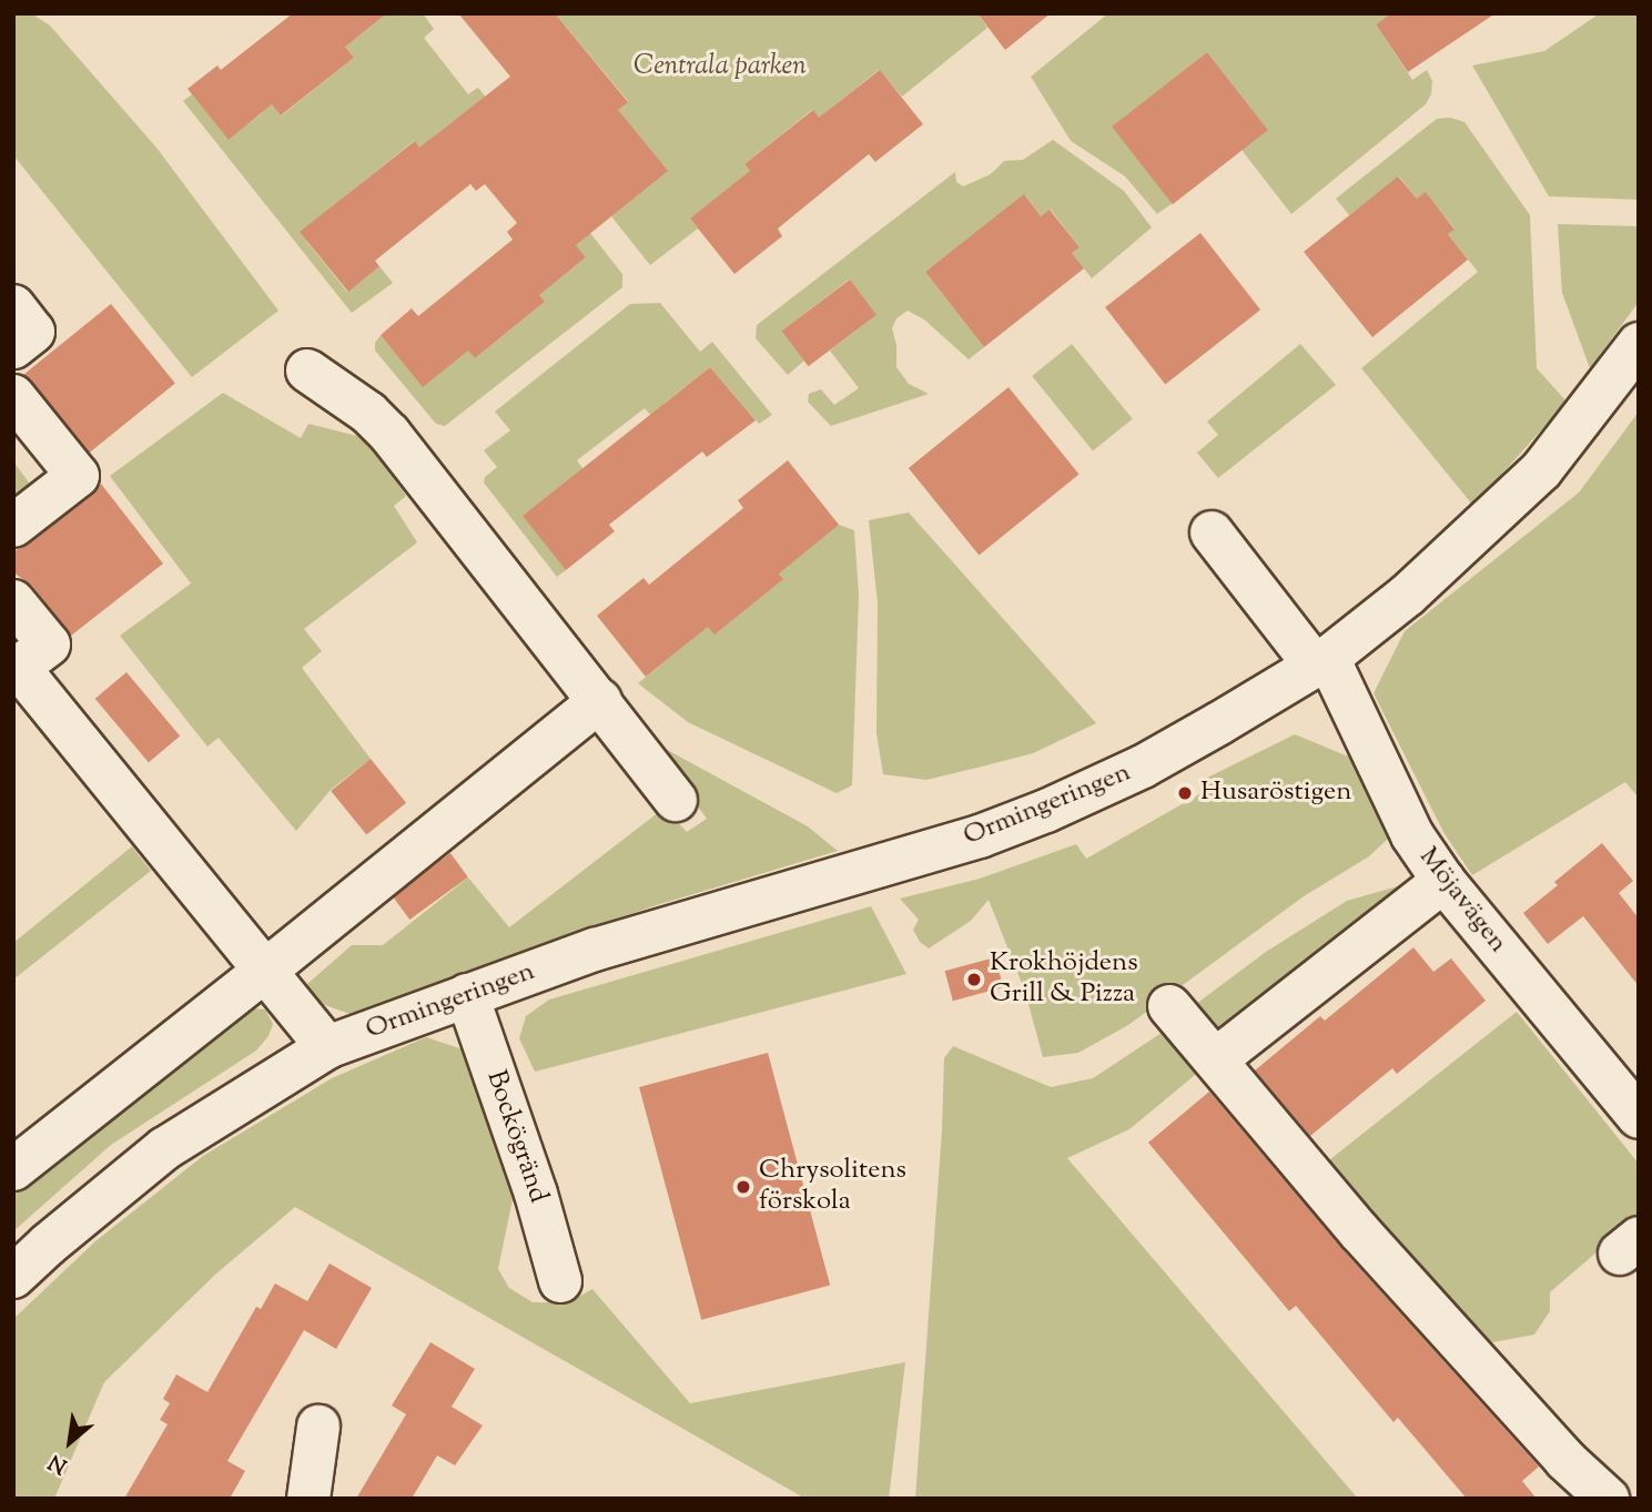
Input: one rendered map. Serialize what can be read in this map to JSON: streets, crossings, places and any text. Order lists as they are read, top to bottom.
{
  "streets": {
    "street": ["Ormingeringen", "Möjavägen", "Bockögränd"]
  },
  "crossings": [
    ["Ormingeringen", "Möjavägen"],
    ["Ormingeringen", "Bockögränd"]
  ],
  "parks": ["Centrala parken"],
  "places": ["Husaröstigen", "Krokhöjdens Grill & Pizza", "Chrysolitens förskola"],
  "north": "bottom left"
}
